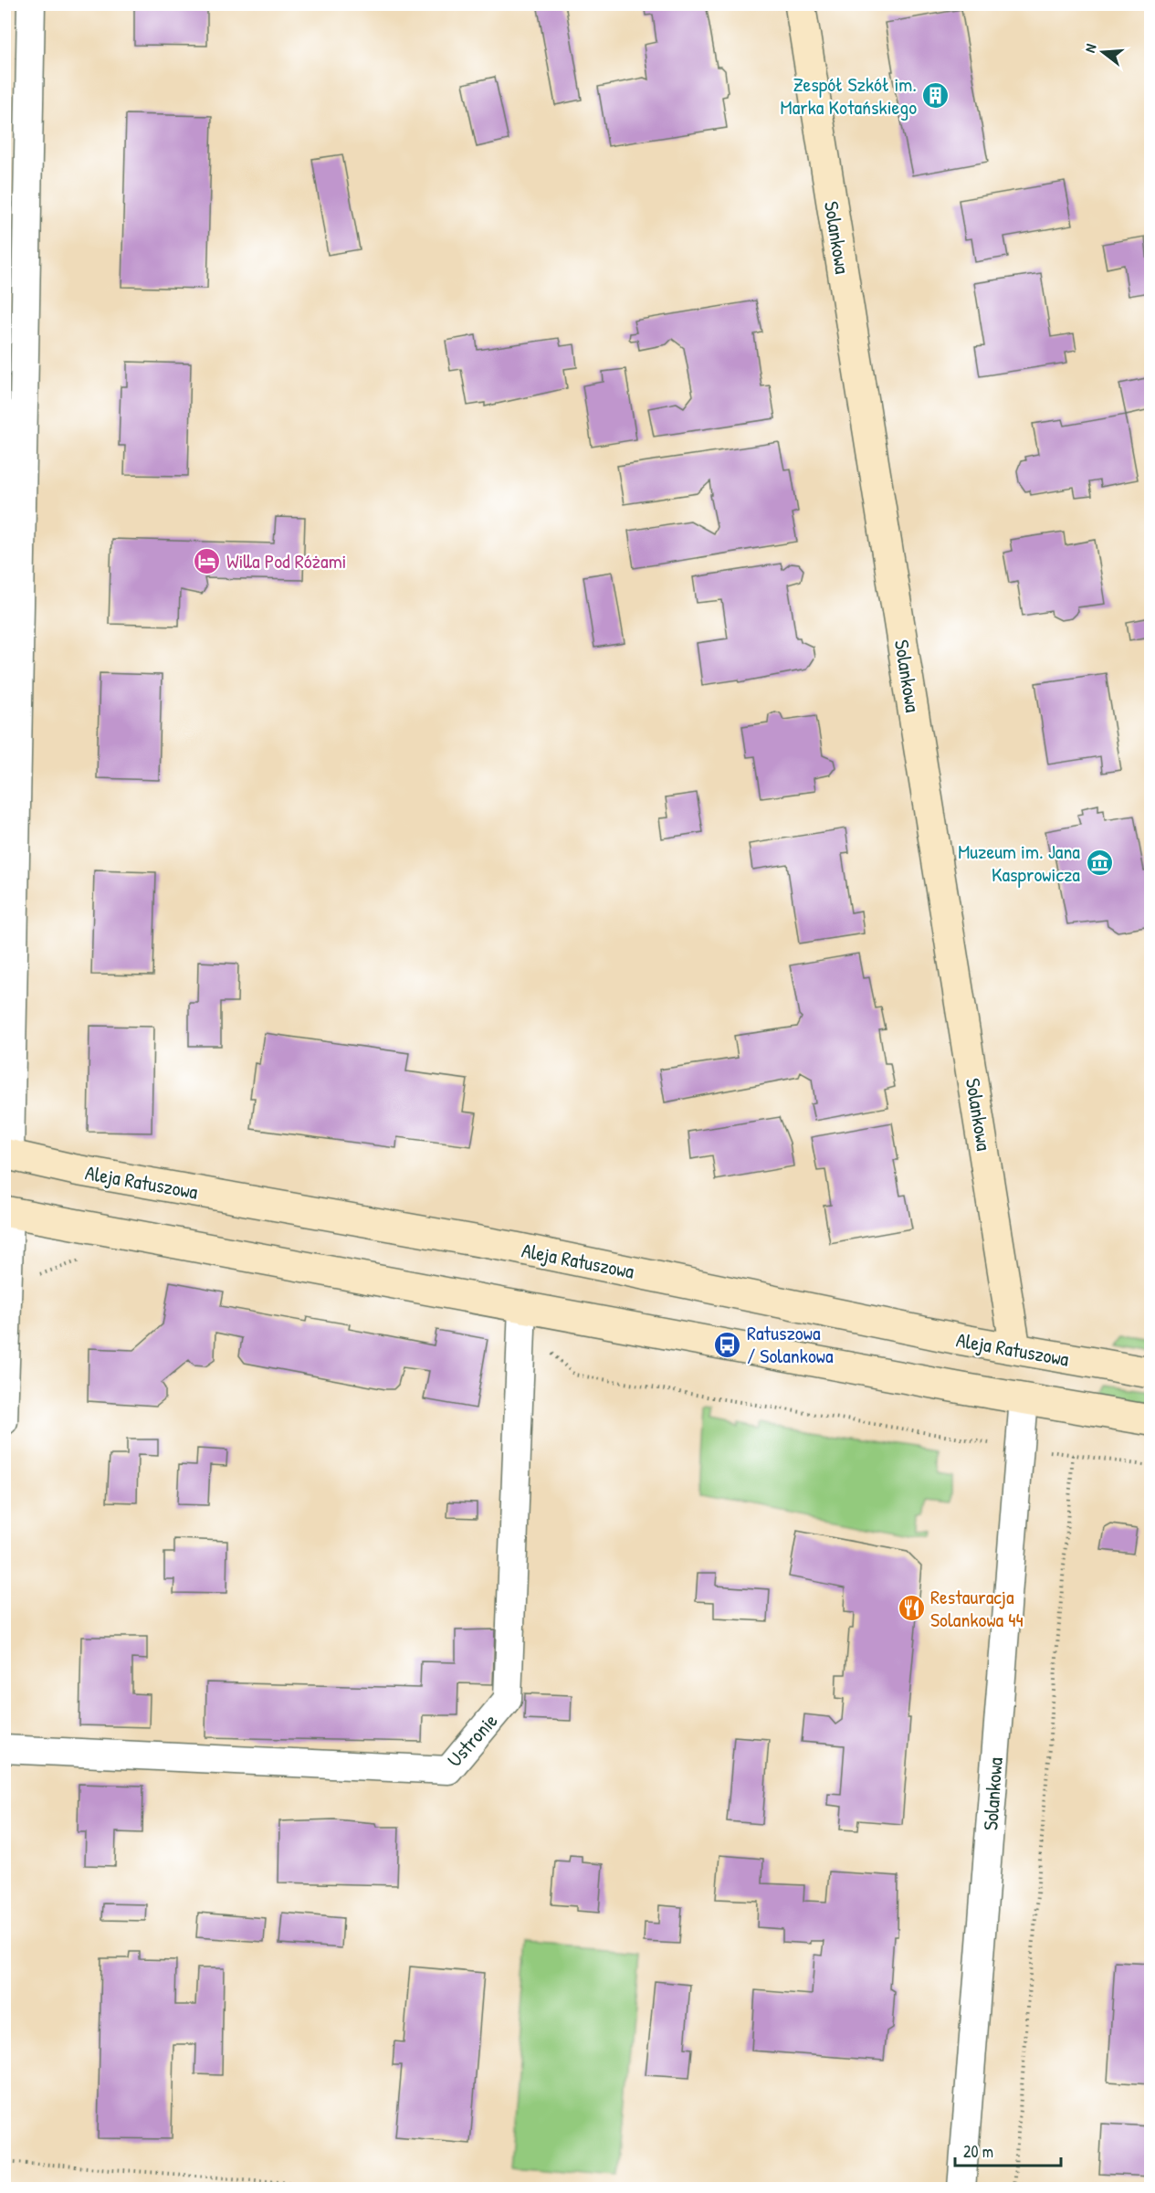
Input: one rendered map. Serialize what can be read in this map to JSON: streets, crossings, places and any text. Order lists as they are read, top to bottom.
{
  "streets": {
    "street": ["Solankowa", "Aleja Ratuszowa", "Ustronie"]
  },
  "crossings": [
    ["Solankowa", "Aleja Ratuszowa"]
  ],
  "places": {
    "building": ["Zespół Szkół im. Marka Kotańskiego"],
    "hotel": ["Willa Pod Różami"],
    "museum": ["Muzeum im. Jana Kasprowicza"],
    "bus stop": ["Ratuszowa / Solankowa"],
    "restaurant": ["Restauracja Solankowa 44"]
  },
  "scale_bar": "20 m",
  "north": "left"
}
